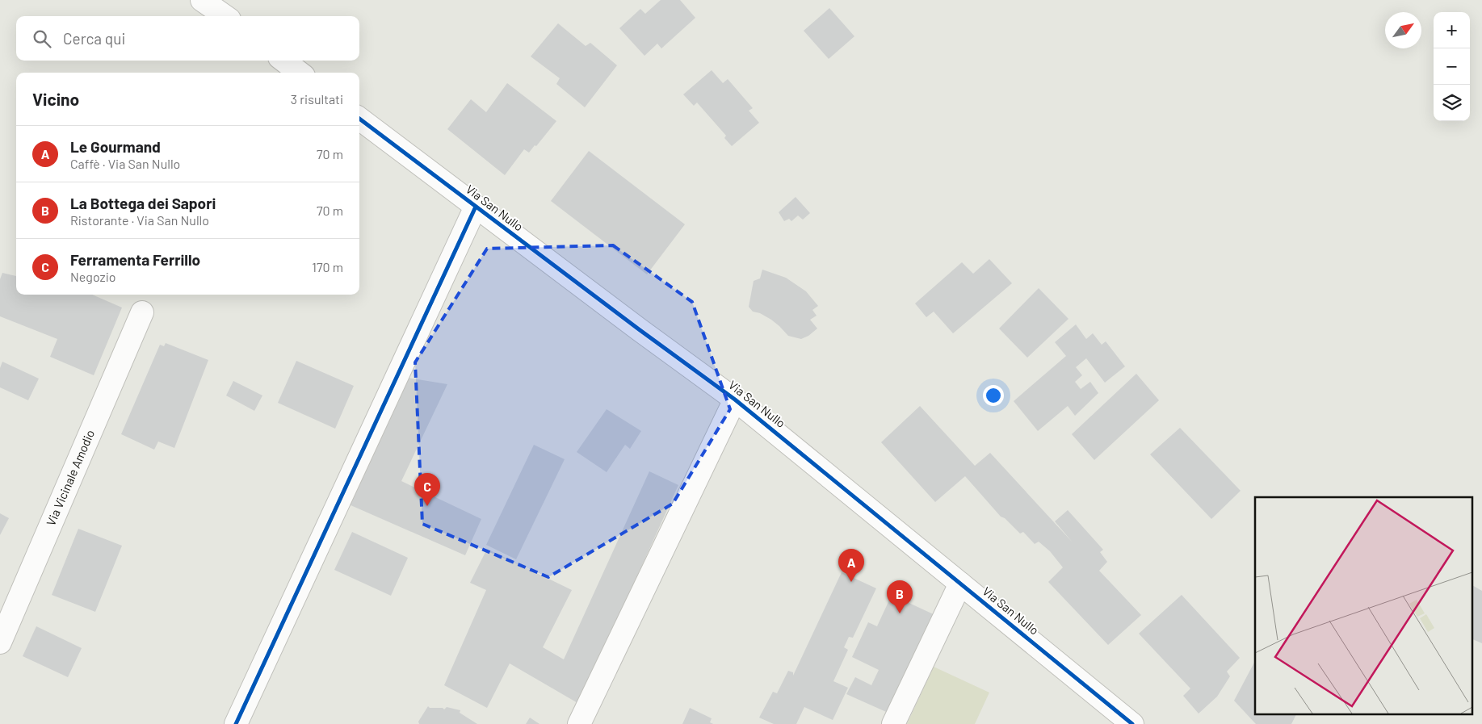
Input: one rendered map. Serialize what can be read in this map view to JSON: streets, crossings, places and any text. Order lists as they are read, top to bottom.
{
  "streets": {
    "street": ["Via San Nullo", "Via Vicinale Amodio"]
  },
  "north": "top right",
  "page": {
    "map_buttons": ["+", "−"],
    "search": "Cerca qui",
    "heading": ["Vicino", "3 risultati"],
    "list": [
      {
        "mark": "A",
        "name": "Le Gourmand",
        "note": "Caffè · Via San Nullo",
        "value": "70 m"
      },
      {
        "mark": "B",
        "name": "La Bottega dei Sapori",
        "note": "Ristorante · Via San Nullo",
        "value": "70 m"
      },
      {
        "mark": "C",
        "name": "Ferramenta Ferrillo",
        "note": "Negozio",
        "value": "170 m"
      }
    ],
    "pins": ["C", "A", "B"]
  }
}
